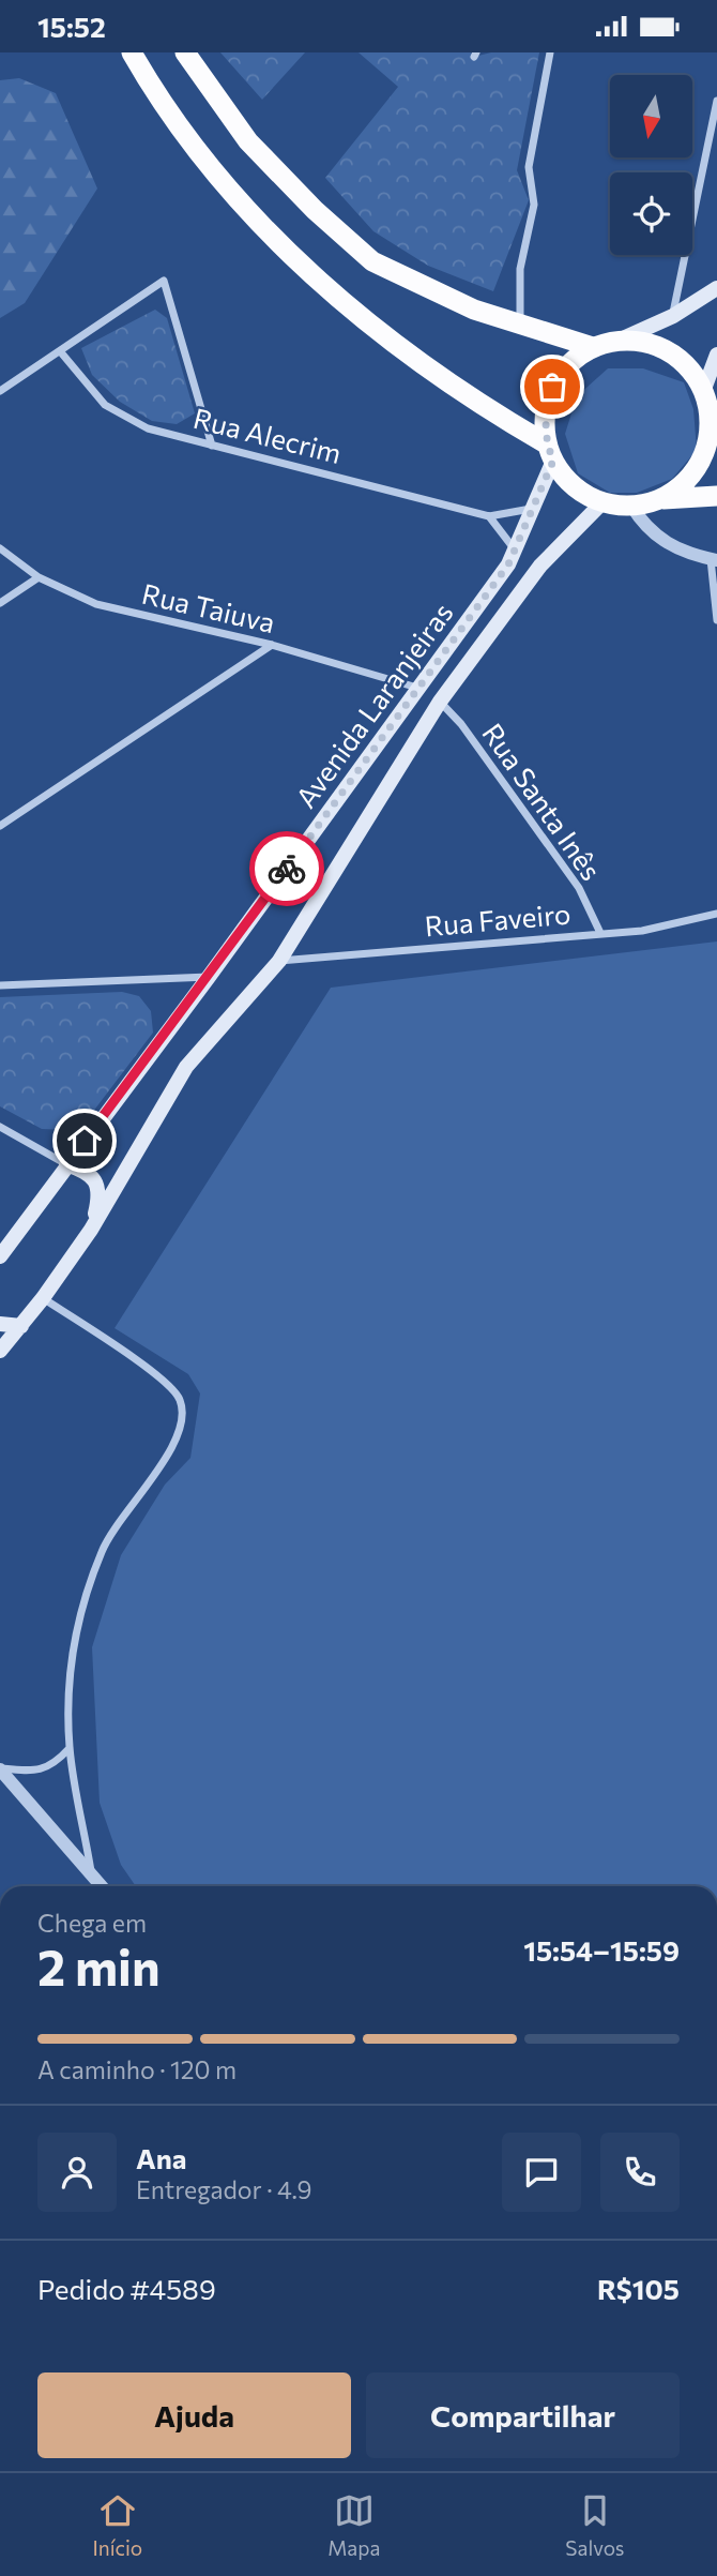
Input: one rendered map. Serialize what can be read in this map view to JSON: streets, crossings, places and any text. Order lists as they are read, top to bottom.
{
  "streets": {
    "main road": ["Avenida Laranjeiras"],
    "street": [
      "Rua Alecrim",
      "Rua Taiuva",
      "Rua Santa Inês",
      "Rua Faveiro"
    ]
  },
  "crossings": [
    ["Rua Alecrim", "Avenida Laranjeiras"],
    ["Rua Taiuva", "Avenida Laranjeiras"],
    ["Avenida Laranjeiras", "Rua Santa Inês"],
    ["Avenida Laranjeiras", "Rua Faveiro"],
    ["Rua Santa Inês", "Rua Faveiro"]
  ],
  "north": "bottom",
  "page": {
    "status": "15:52",
    "heading": ["2 min", "Chega em", "15:54–15:59"],
    "panel": [
      "Ana",
      "Entregador · 4.9",
      "Pedido #4589",
      "R$105"
    ],
    "bar": "A caminho · 120 m",
    "buttons": ["Ajuda", "Compartilhar"],
    "tabs": ["Início", "Mapa", "Salvos"]
  }
}
